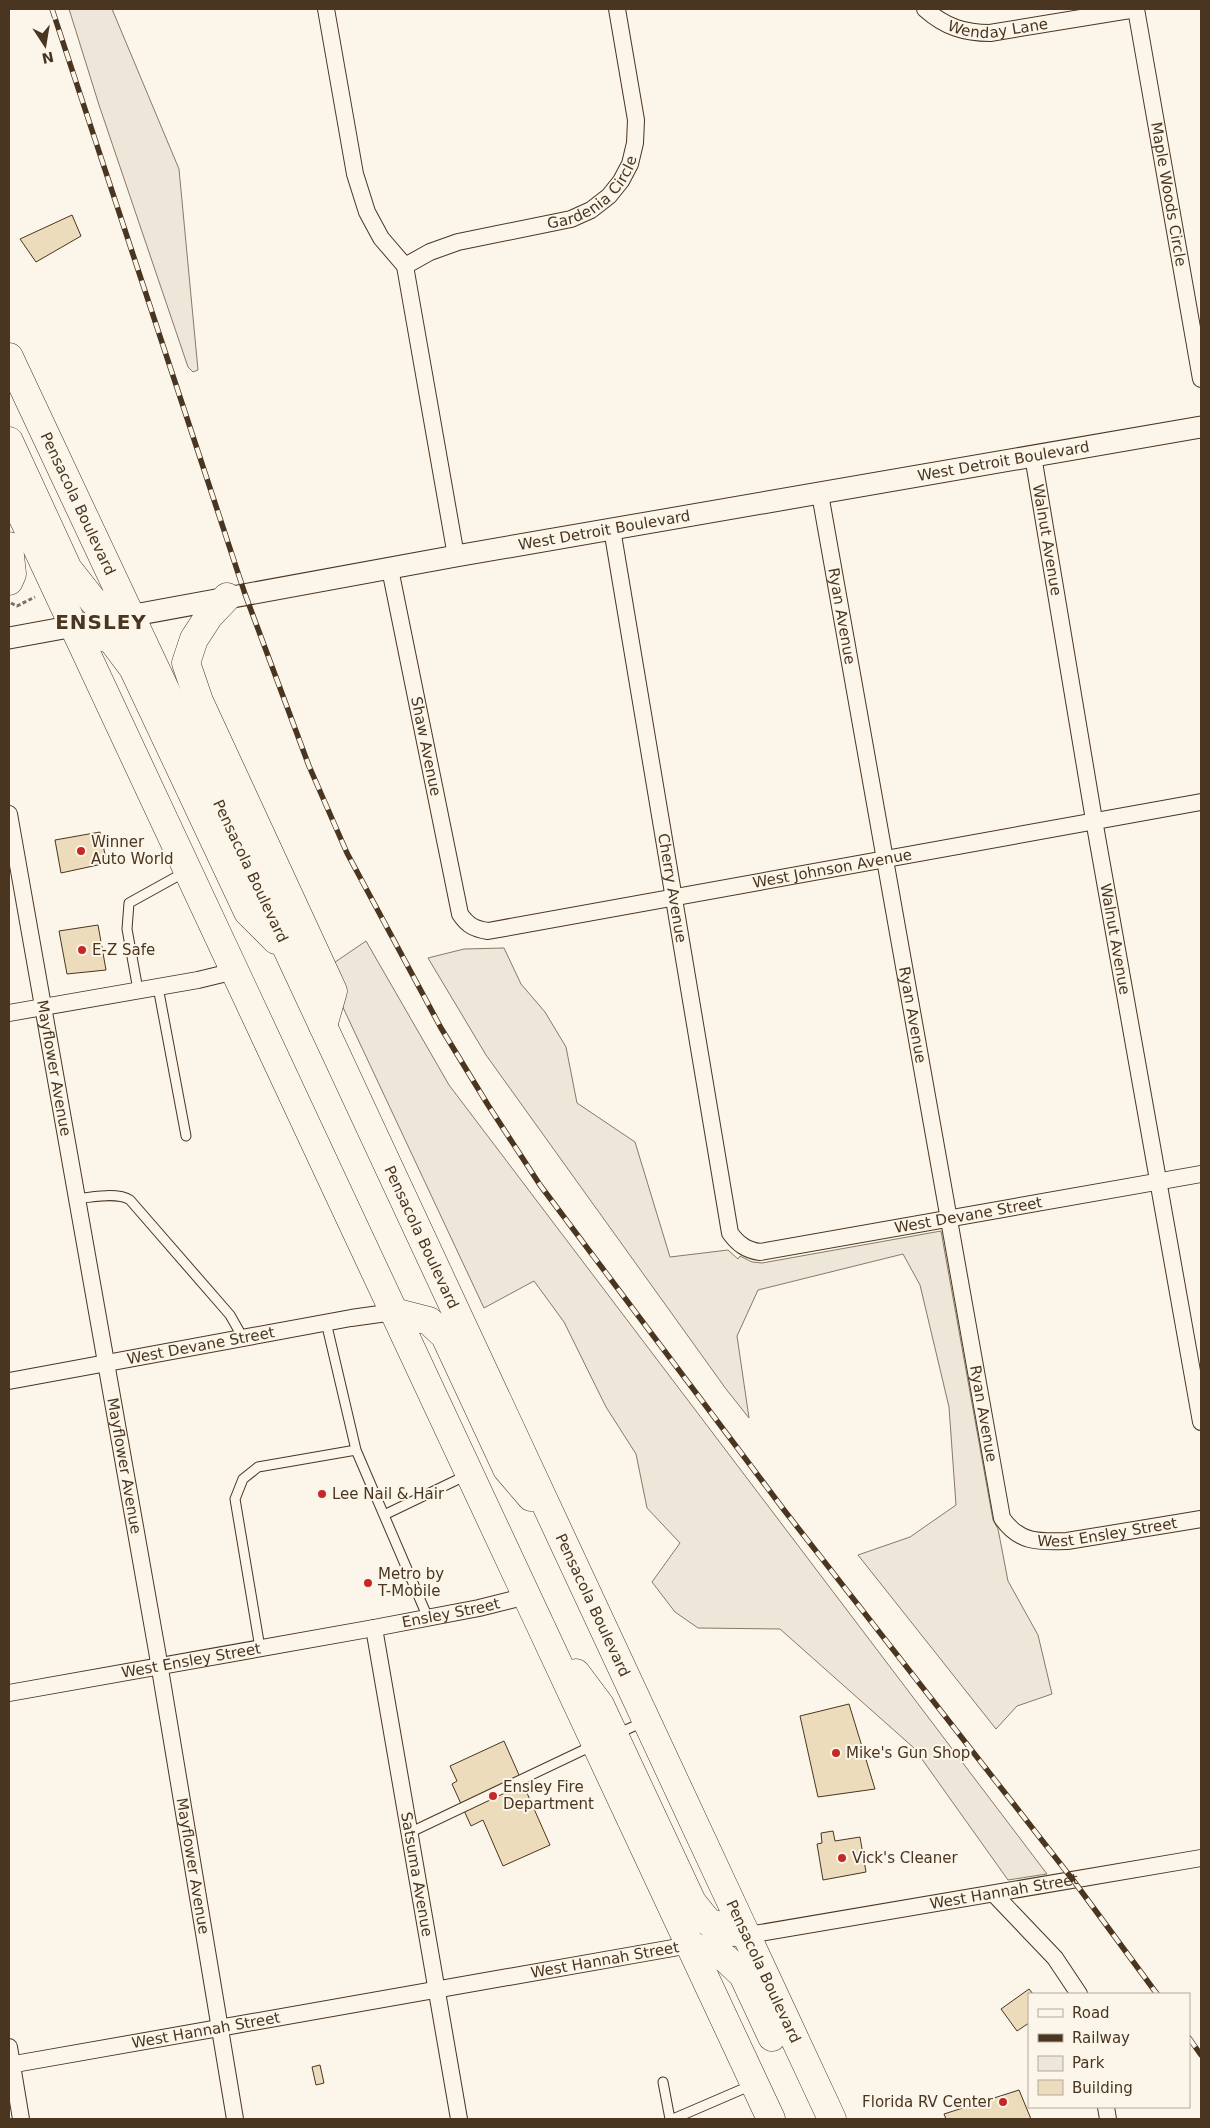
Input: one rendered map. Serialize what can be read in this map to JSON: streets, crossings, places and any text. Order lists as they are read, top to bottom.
{
  "streets": {
    "highway": ["Pensacola Boulevard"],
    "street": [
      "Wenday Lane",
      "Gardenia Circle",
      "Maple Woods Circle",
      "West Detroit Boulevard",
      "Walnut Avenue",
      "Ryan Avenue",
      "Shaw Avenue",
      "West Johnson Avenue",
      "Cherry Avenue",
      "Mayflower Avenue",
      "West Devane Street",
      "West Ensley Street",
      "Ensley Street",
      "Satsuma Avenue",
      "West Hannah Street"
    ]
  },
  "crossings": [
    ["Wenday Lane", "Maple Woods Circle"],
    ["West Detroit Boulevard", "Pensacola Boulevard"],
    ["West Detroit Boulevard", "Walnut Avenue"],
    ["West Detroit Boulevard", "Ryan Avenue"],
    ["West Detroit Boulevard", "Shaw Avenue"],
    ["West Detroit Boulevard", "Cherry Avenue"],
    ["Pensacola Boulevard", "West Hannah Street"],
    ["Walnut Avenue", "West Johnson Avenue"],
    ["Walnut Avenue", "West Devane Street"],
    ["Ryan Avenue", "West Johnson Avenue"],
    ["Ryan Avenue", "West Devane Street"],
    ["Ryan Avenue", "West Ensley Street"],
    ["Shaw Avenue", "West Johnson Avenue"],
    ["West Johnson Avenue", "Cherry Avenue"],
    ["Cherry Avenue", "West Devane Street"],
    ["Mayflower Avenue", "West Devane Street"],
    ["Mayflower Avenue", "West Ensley Street"],
    ["Mayflower Avenue", "West Hannah Street"],
    ["West Ensley Street", "Ensley Street"],
    ["West Ensley Street", "Satsuma Avenue"],
    ["Ensley Street", "Satsuma Avenue"],
    ["Satsuma Avenue", "West Hannah Street"]
  ],
  "districts": ["ENSLEY"],
  "places": [
    "Winner Auto World",
    "E-Z Safe",
    "Lee Nail & Hair",
    "Metro by T-Mobile",
    "Mike's Gun Shop",
    "Ensley Fire Department",
    "Vick's Cleaner",
    "Florida RV Center"
  ],
  "legend": [
    "Road",
    "Railway",
    "Park",
    "Building"
  ],
  "north": "bottom"
}
